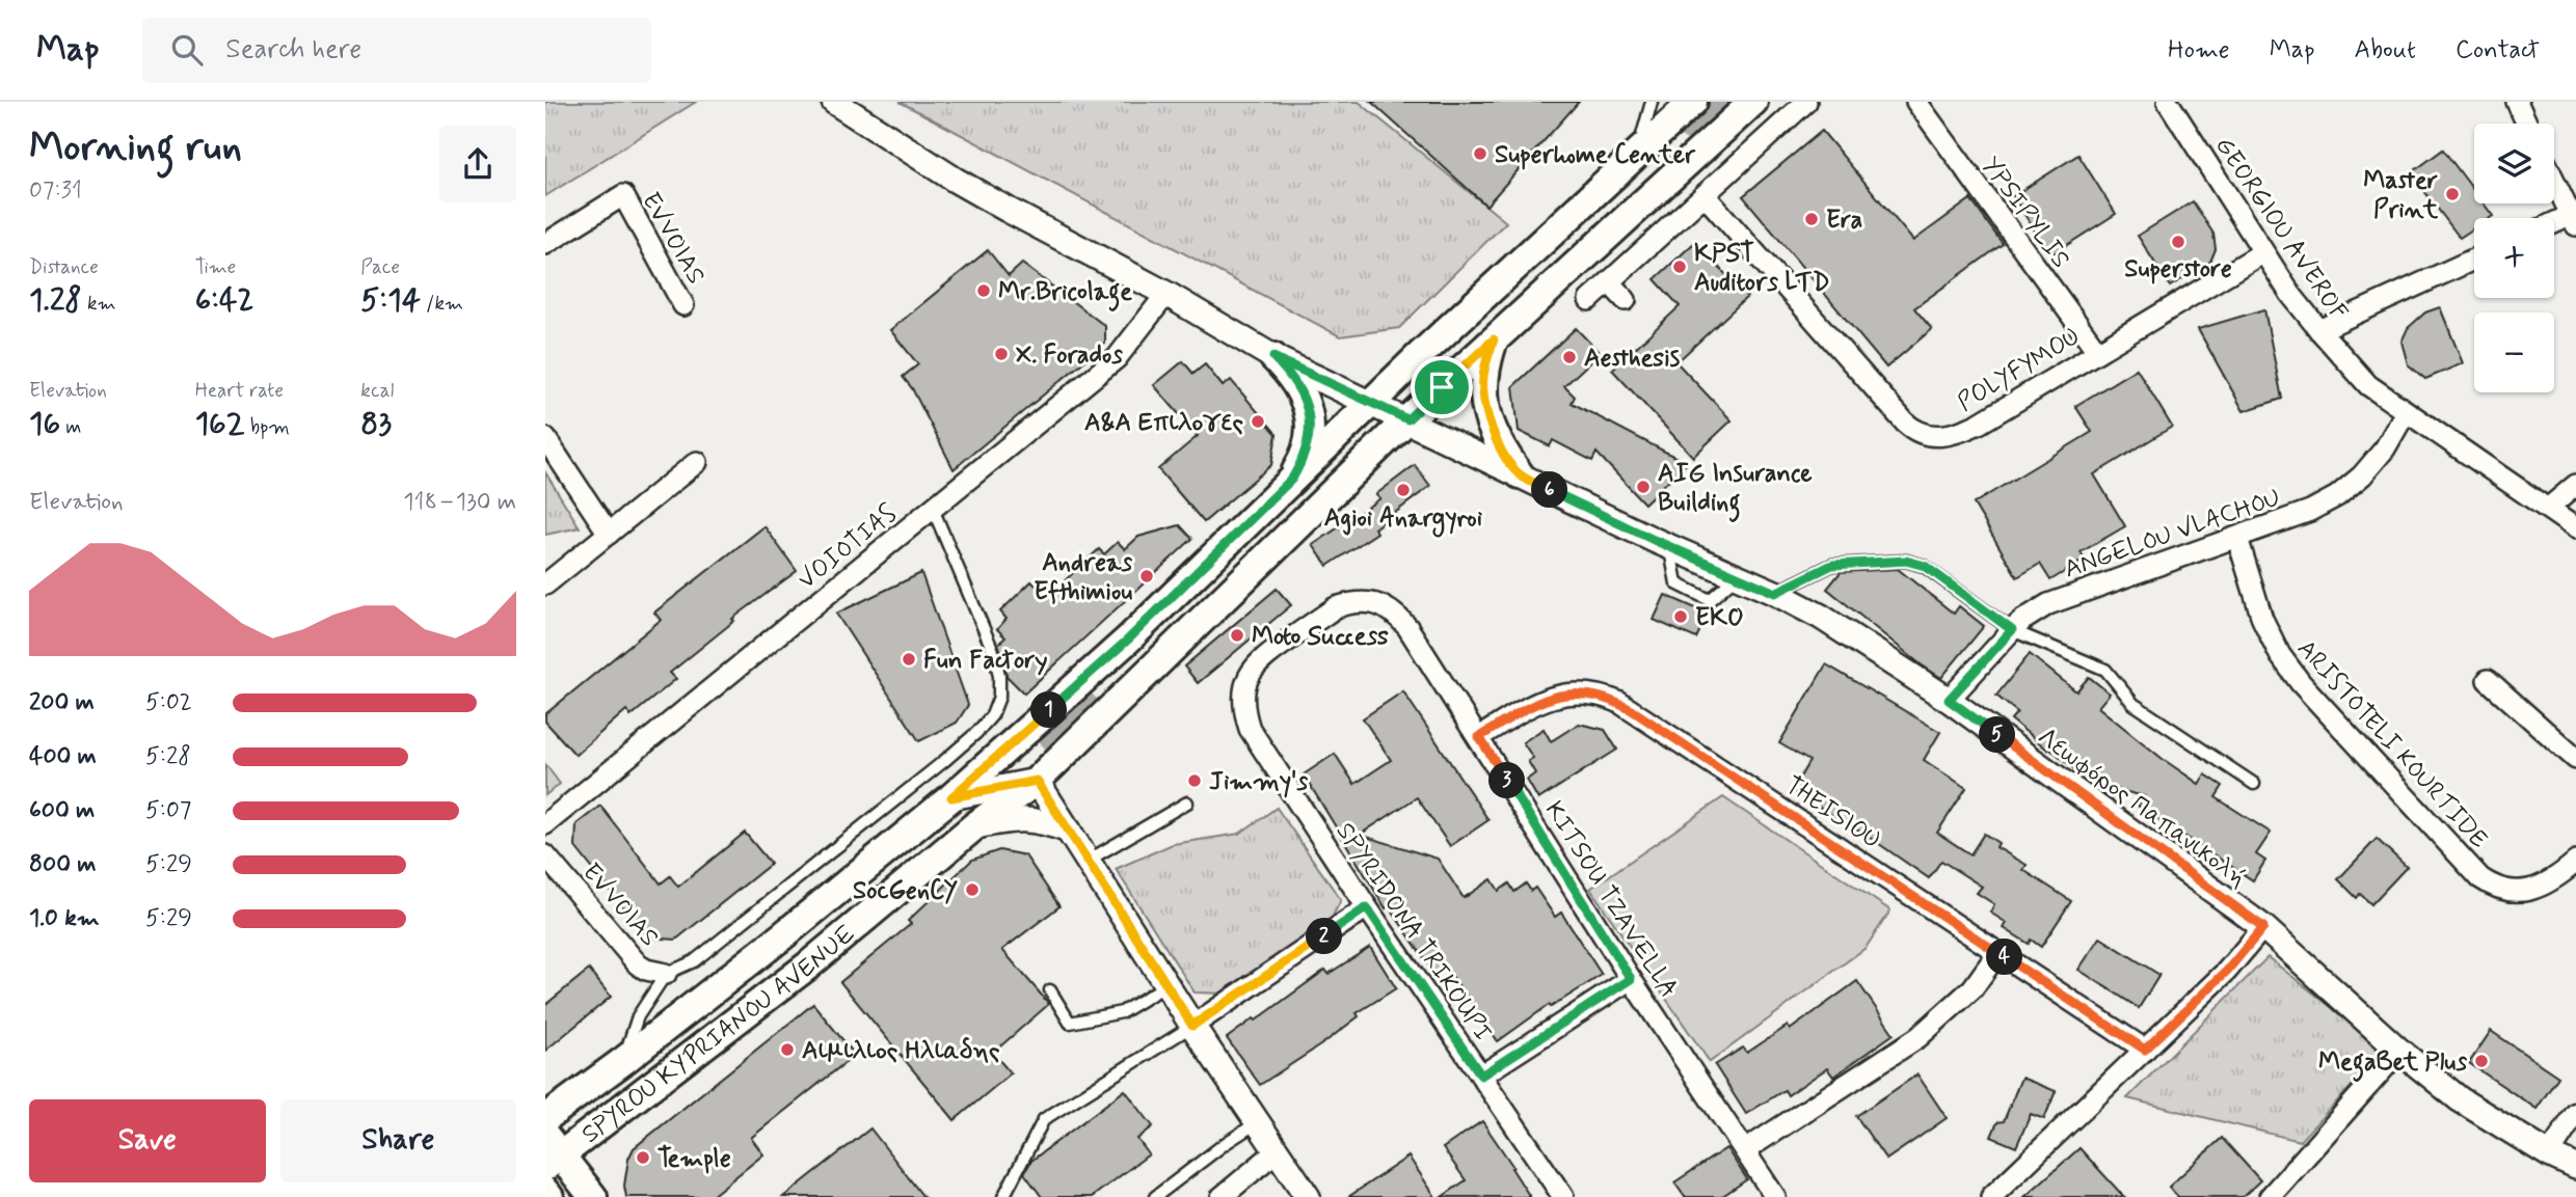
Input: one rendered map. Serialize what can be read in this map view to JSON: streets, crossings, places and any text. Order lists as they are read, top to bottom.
{
  "streets": {
    "main road": ["SPYROU KYPRIANOU AVENUE"],
    "street": [
      "YPSIPYLIS",
      "GEORGIOU AVEROF",
      "EVVOIAS",
      "POLYFYMOU",
      "ANGELOU VLACHOU",
      "VOIOTIAS",
      "ARISTOTELI KOURTIDE",
      "Λεωφόρος Παπανικολή",
      "THEISIOU",
      "KITSOU TZAVELLA",
      "SPYRIDONA TRIKOUPI"
    ]
  },
  "crossings": [
    ["YPSIPYLIS", "POLYFYMOU"],
    ["GEORGIOU AVEROF", "POLYFYMOU"],
    ["GEORGIOU AVEROF", "ANGELOU VLACHOU"],
    ["EVVOIAS", "SPYROU KYPRIANOU AVENUE"],
    ["ANGELOU VLACHOU", "ARISTOTELI KOURTIDE"],
    ["ANGELOU VLACHOU", "Λεωφόρος Παπανικολή"],
    ["VOIOTIAS", "Λεωφόρος Παπανικολή"],
    ["Λεωφόρος Παπανικολή", "SPYROU KYPRIANOU AVENUE"],
    ["THEISIOU", "KITSOU TZAVELLA"],
    ["KITSOU TZAVELLA", "SPYRIDONA TRIKOUPI"]
  ],
  "places": [
    "Superhome Center",
    "Master Print",
    "Era",
    "Superstore",
    "KPST Auditors LTD",
    "Mr.Bricolage",
    "X. Forados",
    "Aesthesis",
    "Α&Α Επιλογες",
    "AIG Insurance Building",
    "Agioi Anargyroi",
    "Andreas Efthimiou",
    "EKO",
    "Moto Success",
    "Fun Factory",
    "Jimmy's",
    "SocGenCY",
    "Αιμιλιος Ηλιαδης",
    "MegaBet Plus",
    "Temple"
  ],
  "page": {
    "header": "Map",
    "search": "Search here",
    "nav": [
      "Home",
      "Map",
      "About",
      "Contact"
    ],
    "heading": ["Morning run", "07:31"],
    "map_buttons": ["+", "−"],
    "stats": [
      ["Distance", "1.28 km"],
      ["Time", "6:42"],
      ["Pace", "5:14 /km"],
      ["Elevation", "16 m"],
      ["Heart rate", "162 bpm"],
      ["kcal", "83"]
    ],
    "pins": [
      "6",
      "1",
      "5",
      "3",
      "2",
      "4"
    ],
    "chart": ["Elevation", "118–130 m"],
    "list": [
      {
        "name": "200 m",
        "note": "5:02"
      },
      {
        "name": "400 m",
        "note": "5:28"
      },
      {
        "name": "600 m",
        "note": "5:07"
      },
      {
        "name": "800 m",
        "note": "5:29"
      },
      {
        "name": "1.0 km",
        "note": "5:29"
      }
    ],
    "buttons": ["Save", "Share"]
  }
}
